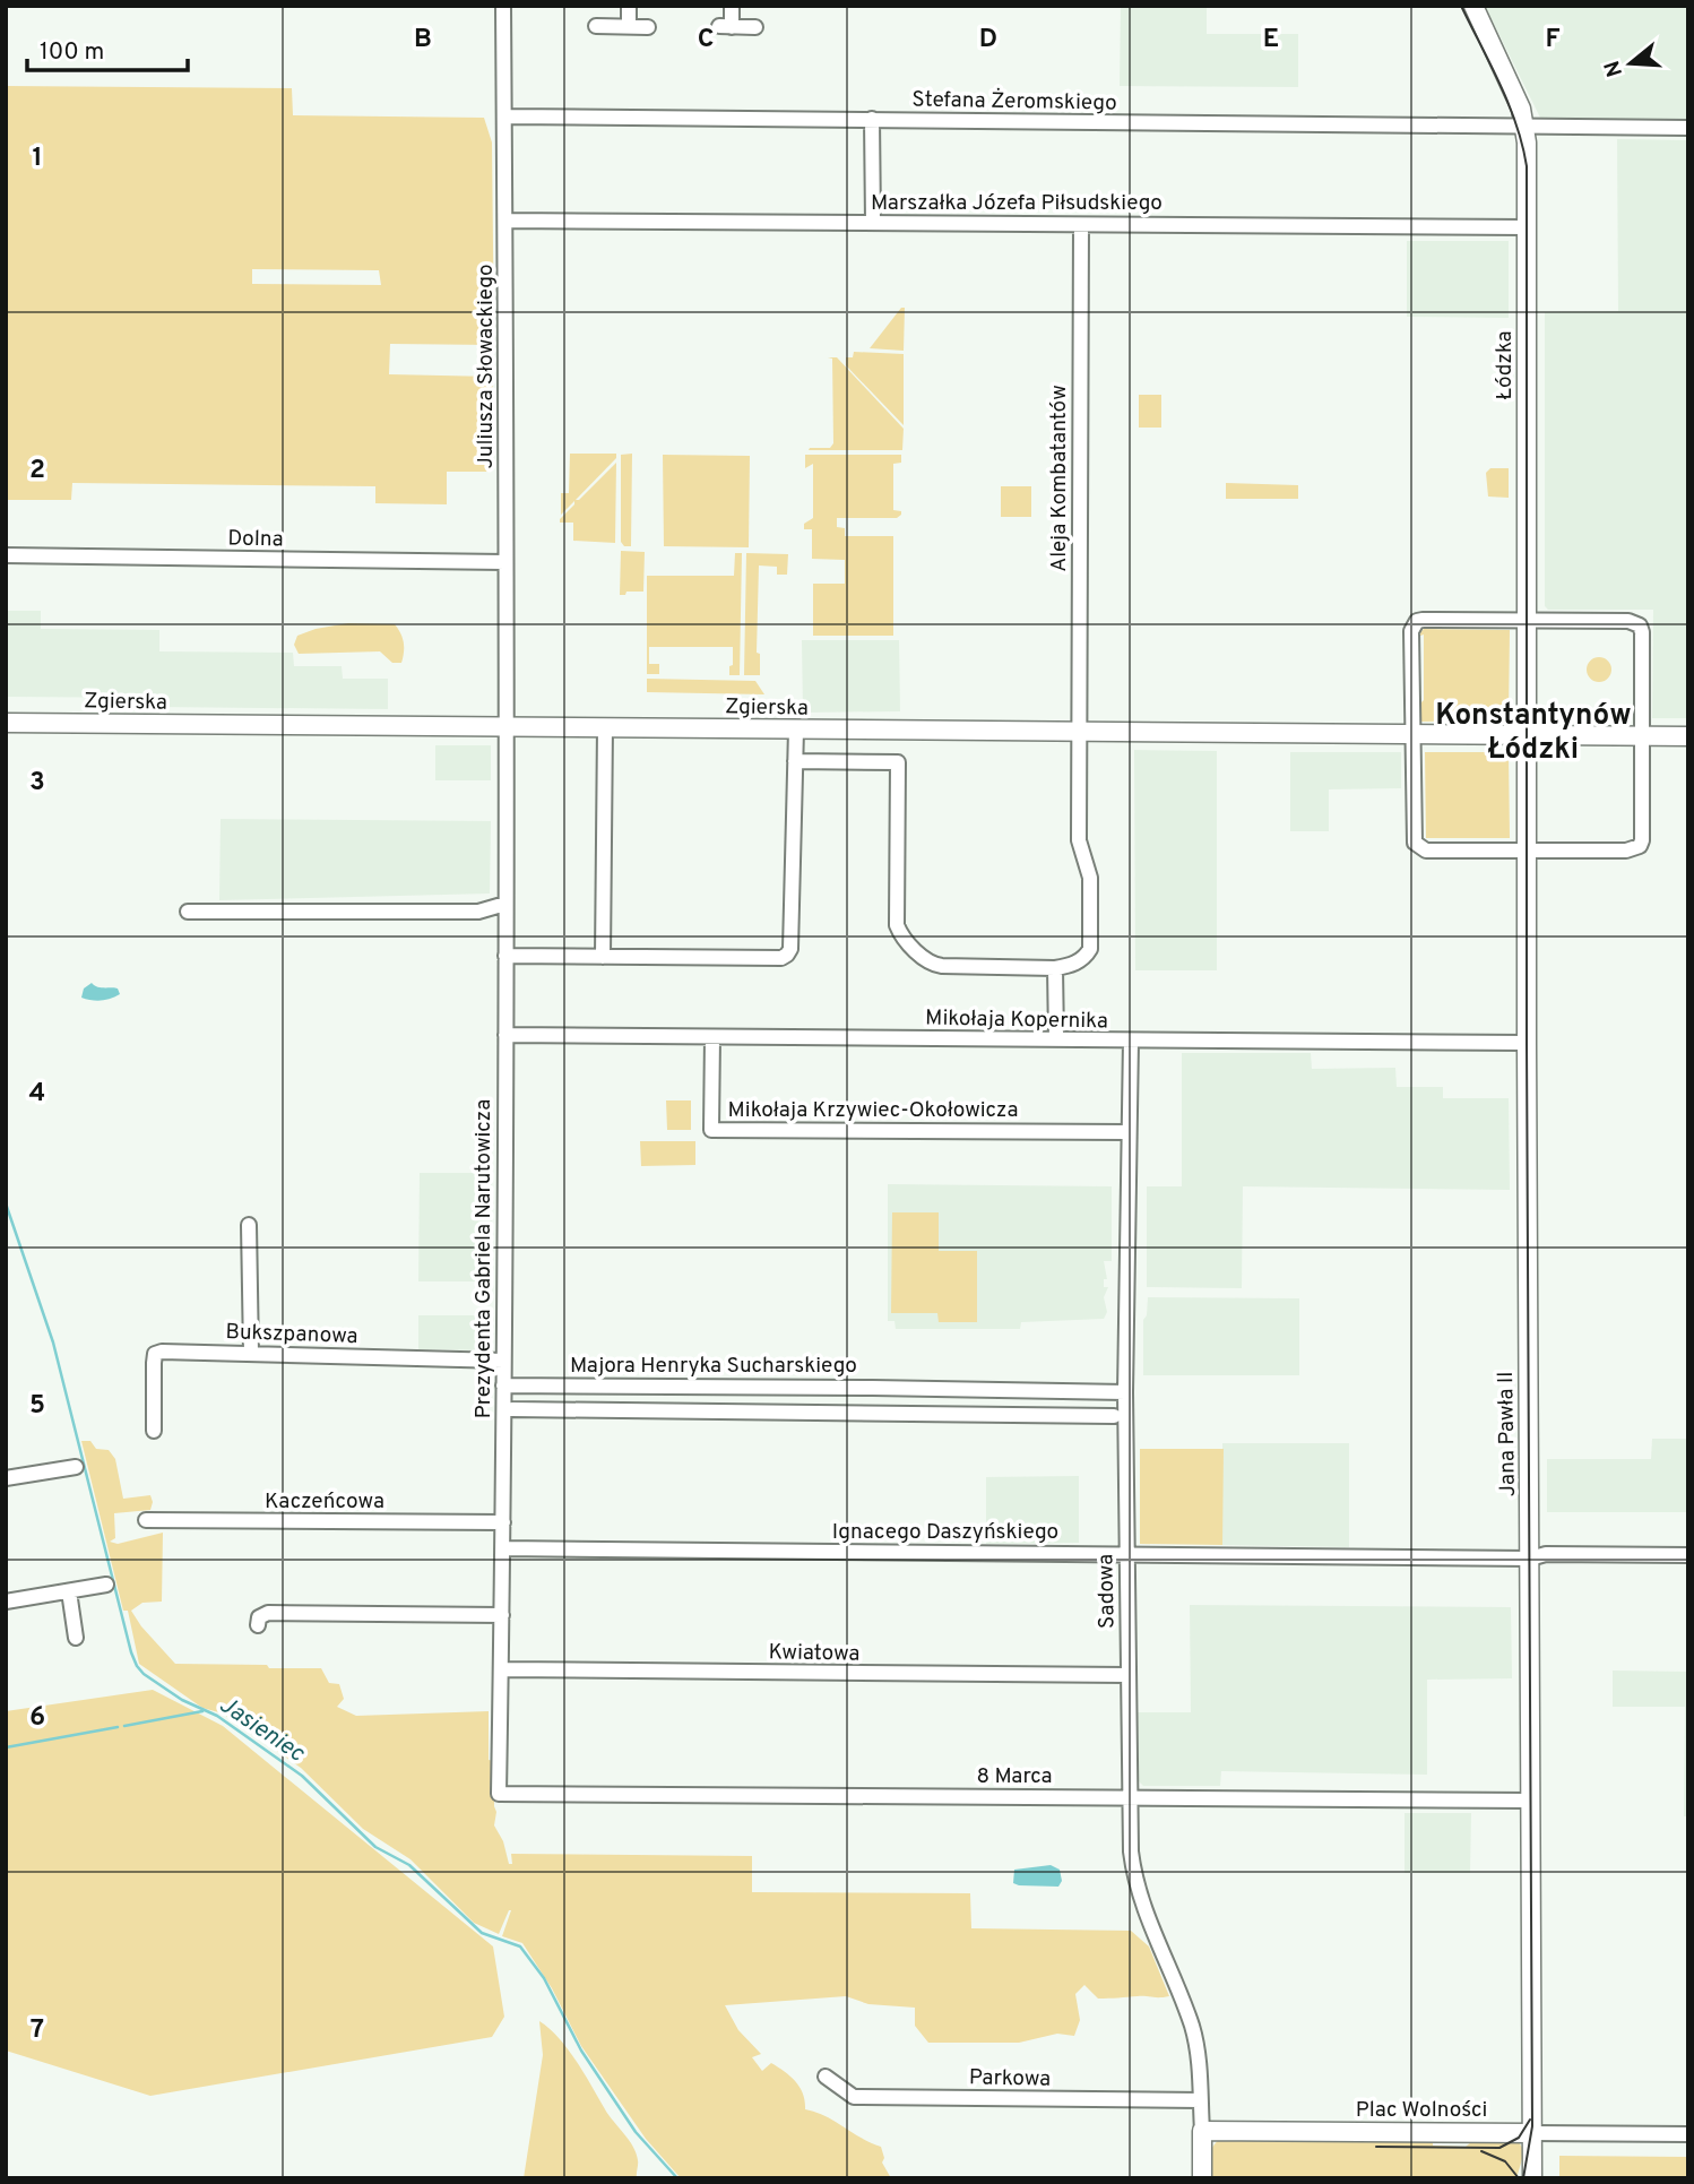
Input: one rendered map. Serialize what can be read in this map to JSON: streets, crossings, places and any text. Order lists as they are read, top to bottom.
{
  "streets": {
    "main road": [
      "Łódzka",
      "Zgierska",
      "Jana Pawła II",
      "Plac Wolności"
    ],
    "street": [
      "Stefana Żeromskiego",
      "Marszałka Józefa Piłsudskiego",
      "Juliusza Słowackiego",
      "Aleja Kombatantów",
      "Dolna",
      "Mikołaja Kopernika",
      "Mikołaja Krzywiec-Okołowicza",
      "Prezydenta Gabriela Narutowicza",
      "Bukszpanowa",
      "Majora Henryka Sucharskiego",
      "Kaczeńcowa",
      "Ignacego Daszyńskiego",
      "Sadowa",
      "Kwiatowa",
      "8 Marca",
      "Parkowa"
    ]
  },
  "crossings": [
    ["Stefana Żeromskiego", "Łódzka"],
    ["Stefana Żeromskiego", "Juliusza Słowackiego"],
    ["Marszałka Józefa Piłsudskiego", "Łódzka"],
    ["Marszałka Józefa Piłsudskiego", "Juliusza Słowackiego"],
    ["Marszałka Józefa Piłsudskiego", "Aleja Kombatantów"],
    ["Łódzka", "Zgierska"],
    ["Łódzka", "Jana Pawła II"],
    ["Juliusza Słowackiego", "Dolna"],
    ["Juliusza Słowackiego", "Zgierska"],
    ["Juliusza Słowackiego", "Prezydenta Gabriela Narutowicza"],
    ["Aleja Kombatantów", "Zgierska"],
    ["Zgierska", "Prezydenta Gabriela Narutowicza"],
    ["Zgierska", "Jana Pawła II"],
    ["Mikołaja Kopernika", "Mikołaja Krzywiec-Okołowicza"],
    ["Mikołaja Kopernika", "Prezydenta Gabriela Narutowicza"],
    ["Mikołaja Kopernika", "Jana Pawła II"],
    ["Mikołaja Kopernika", "Sadowa"],
    ["Mikołaja Krzywiec-Okołowicza", "Sadowa"],
    ["Prezydenta Gabriela Narutowicza", "Bukszpanowa"],
    ["Prezydenta Gabriela Narutowicza", "Majora Henryka Sucharskiego"],
    ["Prezydenta Gabriela Narutowicza", "Kaczeńcowa"],
    ["Prezydenta Gabriela Narutowicza", "Ignacego Daszyńskiego"],
    ["Prezydenta Gabriela Narutowicza", "Kwiatowa"],
    ["Prezydenta Gabriela Narutowicza", "8 Marca"],
    ["Majora Henryka Sucharskiego", "Sadowa"],
    ["Jana Pawła II", "Ignacego Daszyńskiego"],
    ["Jana Pawła II", "8 Marca"],
    ["Jana Pawła II", "Plac Wolności"],
    ["Ignacego Daszyńskiego", "Sadowa"],
    ["Sadowa", "Kwiatowa"],
    ["Sadowa", "8 Marca"],
    ["Sadowa", "Parkowa"],
    ["Sadowa", "Plac Wolności"]
  ],
  "districts": ["Konstantynów Łódzki"],
  "water": ["Jasieniec"],
  "scale_bar": "100 m",
  "north": "left",
  "grid": {
    "columns": [
      "B",
      "C",
      "D",
      "E",
      "F"
    ],
    "rows": [
      "1",
      "2",
      "3",
      "4",
      "5",
      "6",
      "7"
    ]
  }
}
